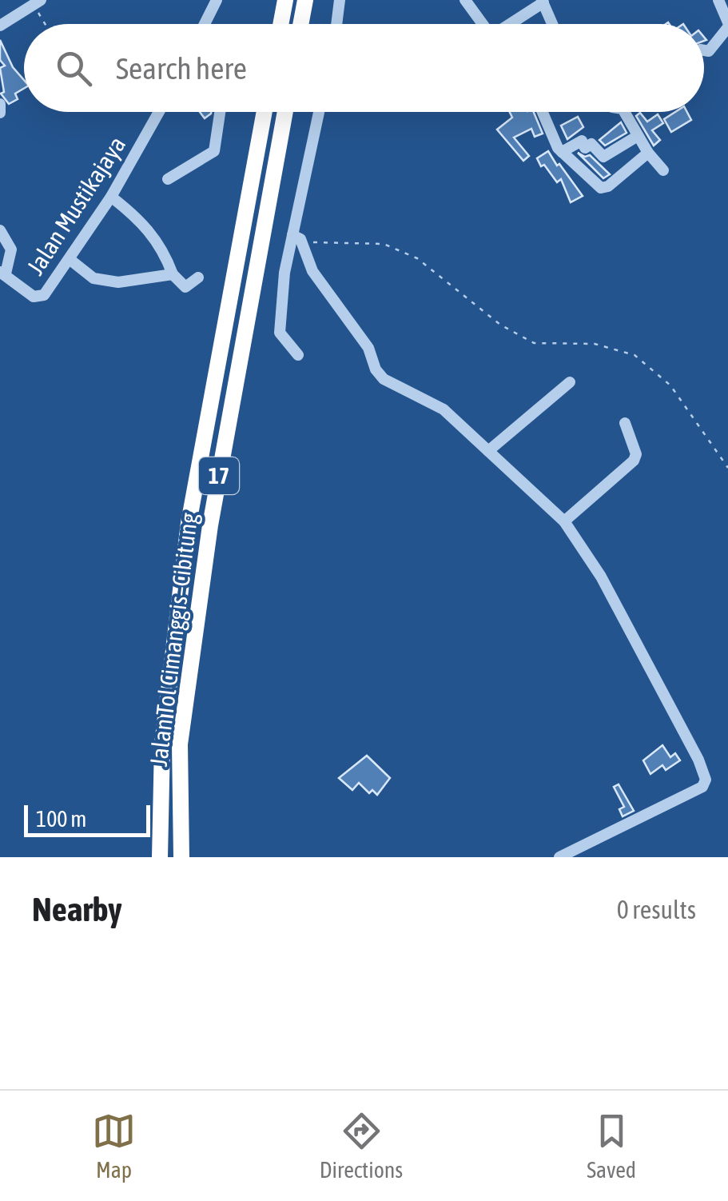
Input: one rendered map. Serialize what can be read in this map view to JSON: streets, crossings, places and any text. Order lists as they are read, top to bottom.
{
  "streets": {
    "highway": ["17", "Jalan Tol Cimanggis–Cibitung"],
    "street": ["Jalan Mustikajaya"]
  },
  "scale_bar": "100 m",
  "page": {
    "search": "Search here",
    "scale": "100 m",
    "heading": ["Nearby", "0 results"],
    "nav": ["Map", "Directions", "Saved"]
  }
}
